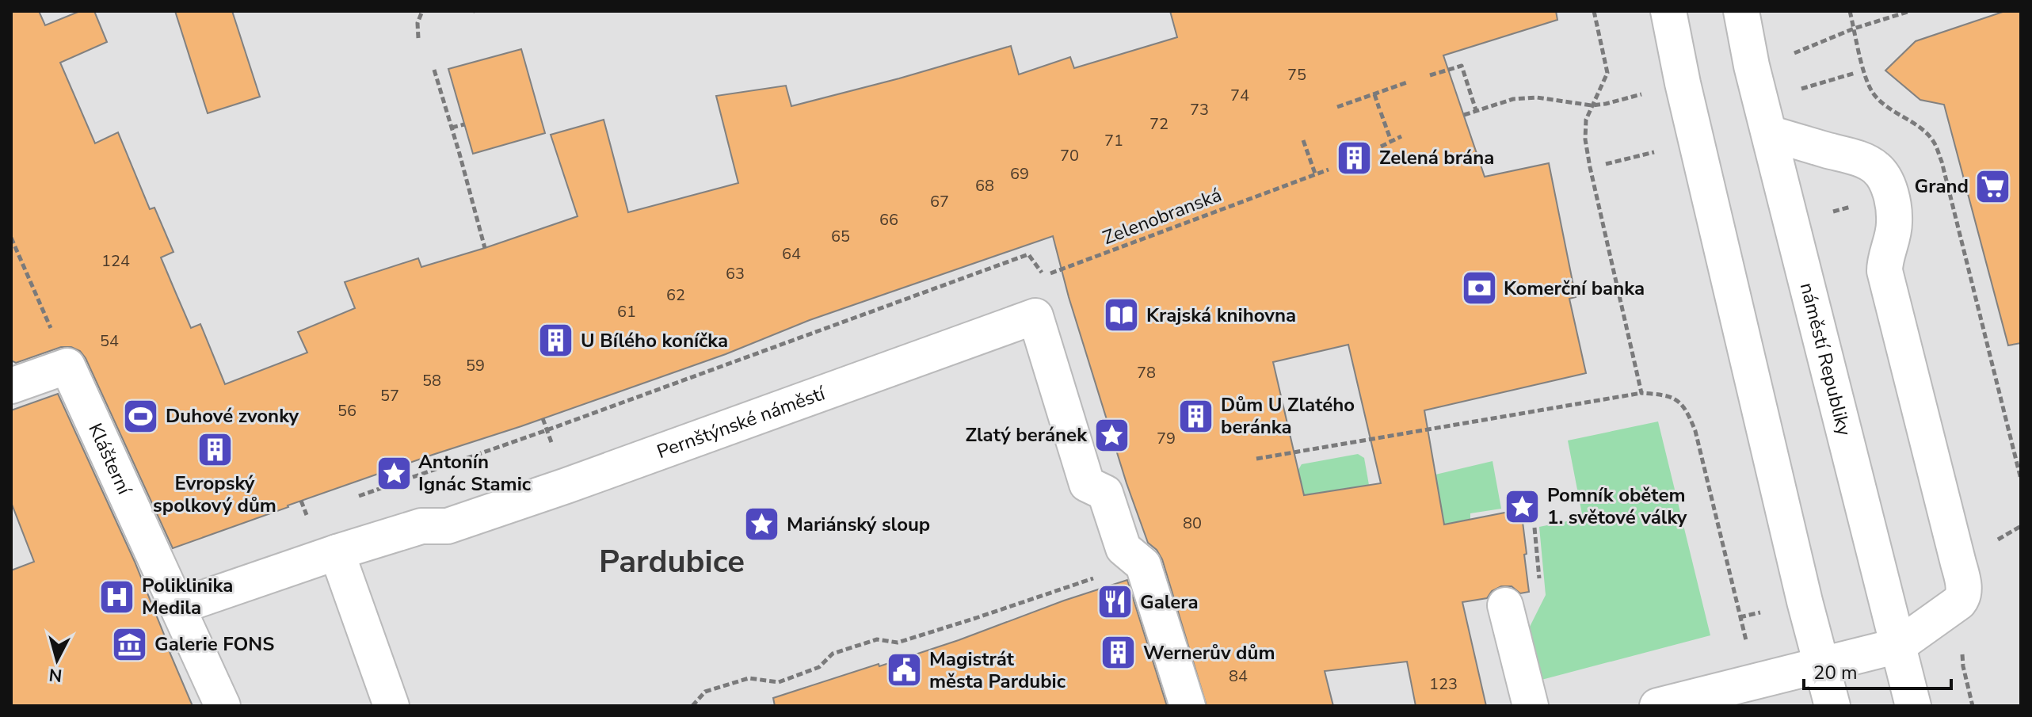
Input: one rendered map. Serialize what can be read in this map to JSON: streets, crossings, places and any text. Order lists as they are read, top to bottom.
{
  "streets": {
    "street": ["náměstí Republiky", "Pernštýnské náměstí", "Klášterní"],
    "path": ["Zelenobranská"]
  },
  "crossings": [
    ["Pernštýnské náměstí", "Klášterní"]
  ],
  "districts": ["Pardubice"],
  "places": {
    "building": [
      "Zelená brána",
      "U Bílého koníčka",
      "Dům U Zlatého beránka",
      "Evropský spolkový dům",
      "Wernerův dům"
    ],
    "supermarket": ["Grand"],
    "bank": ["Komerční banka"],
    "library": ["Krajská knihovna"],
    "sports": ["Duhové zvonky"],
    "place": [
      "Zlatý beránek",
      "Antonín Ignác Stamic",
      "Pomník obětem 1. světové války",
      "Mariánský sloup"
    ],
    "hospital": ["Poliklinika Medila"],
    "restaurant": ["Galera"],
    "museum": ["Galerie FONS"],
    "public building": ["Magistrát města Pardubic"]
  },
  "house_numbers": [
    "75",
    "74",
    "73",
    "72",
    "71",
    "70",
    "69",
    "68",
    "67",
    "66",
    "65",
    "64",
    "124",
    "63",
    "62",
    "61",
    "54",
    "59",
    "78",
    "58",
    "57",
    "56",
    "79",
    "80",
    "84",
    "123"
  ],
  "scale_bar": "20 m",
  "north": "bottom"
}
